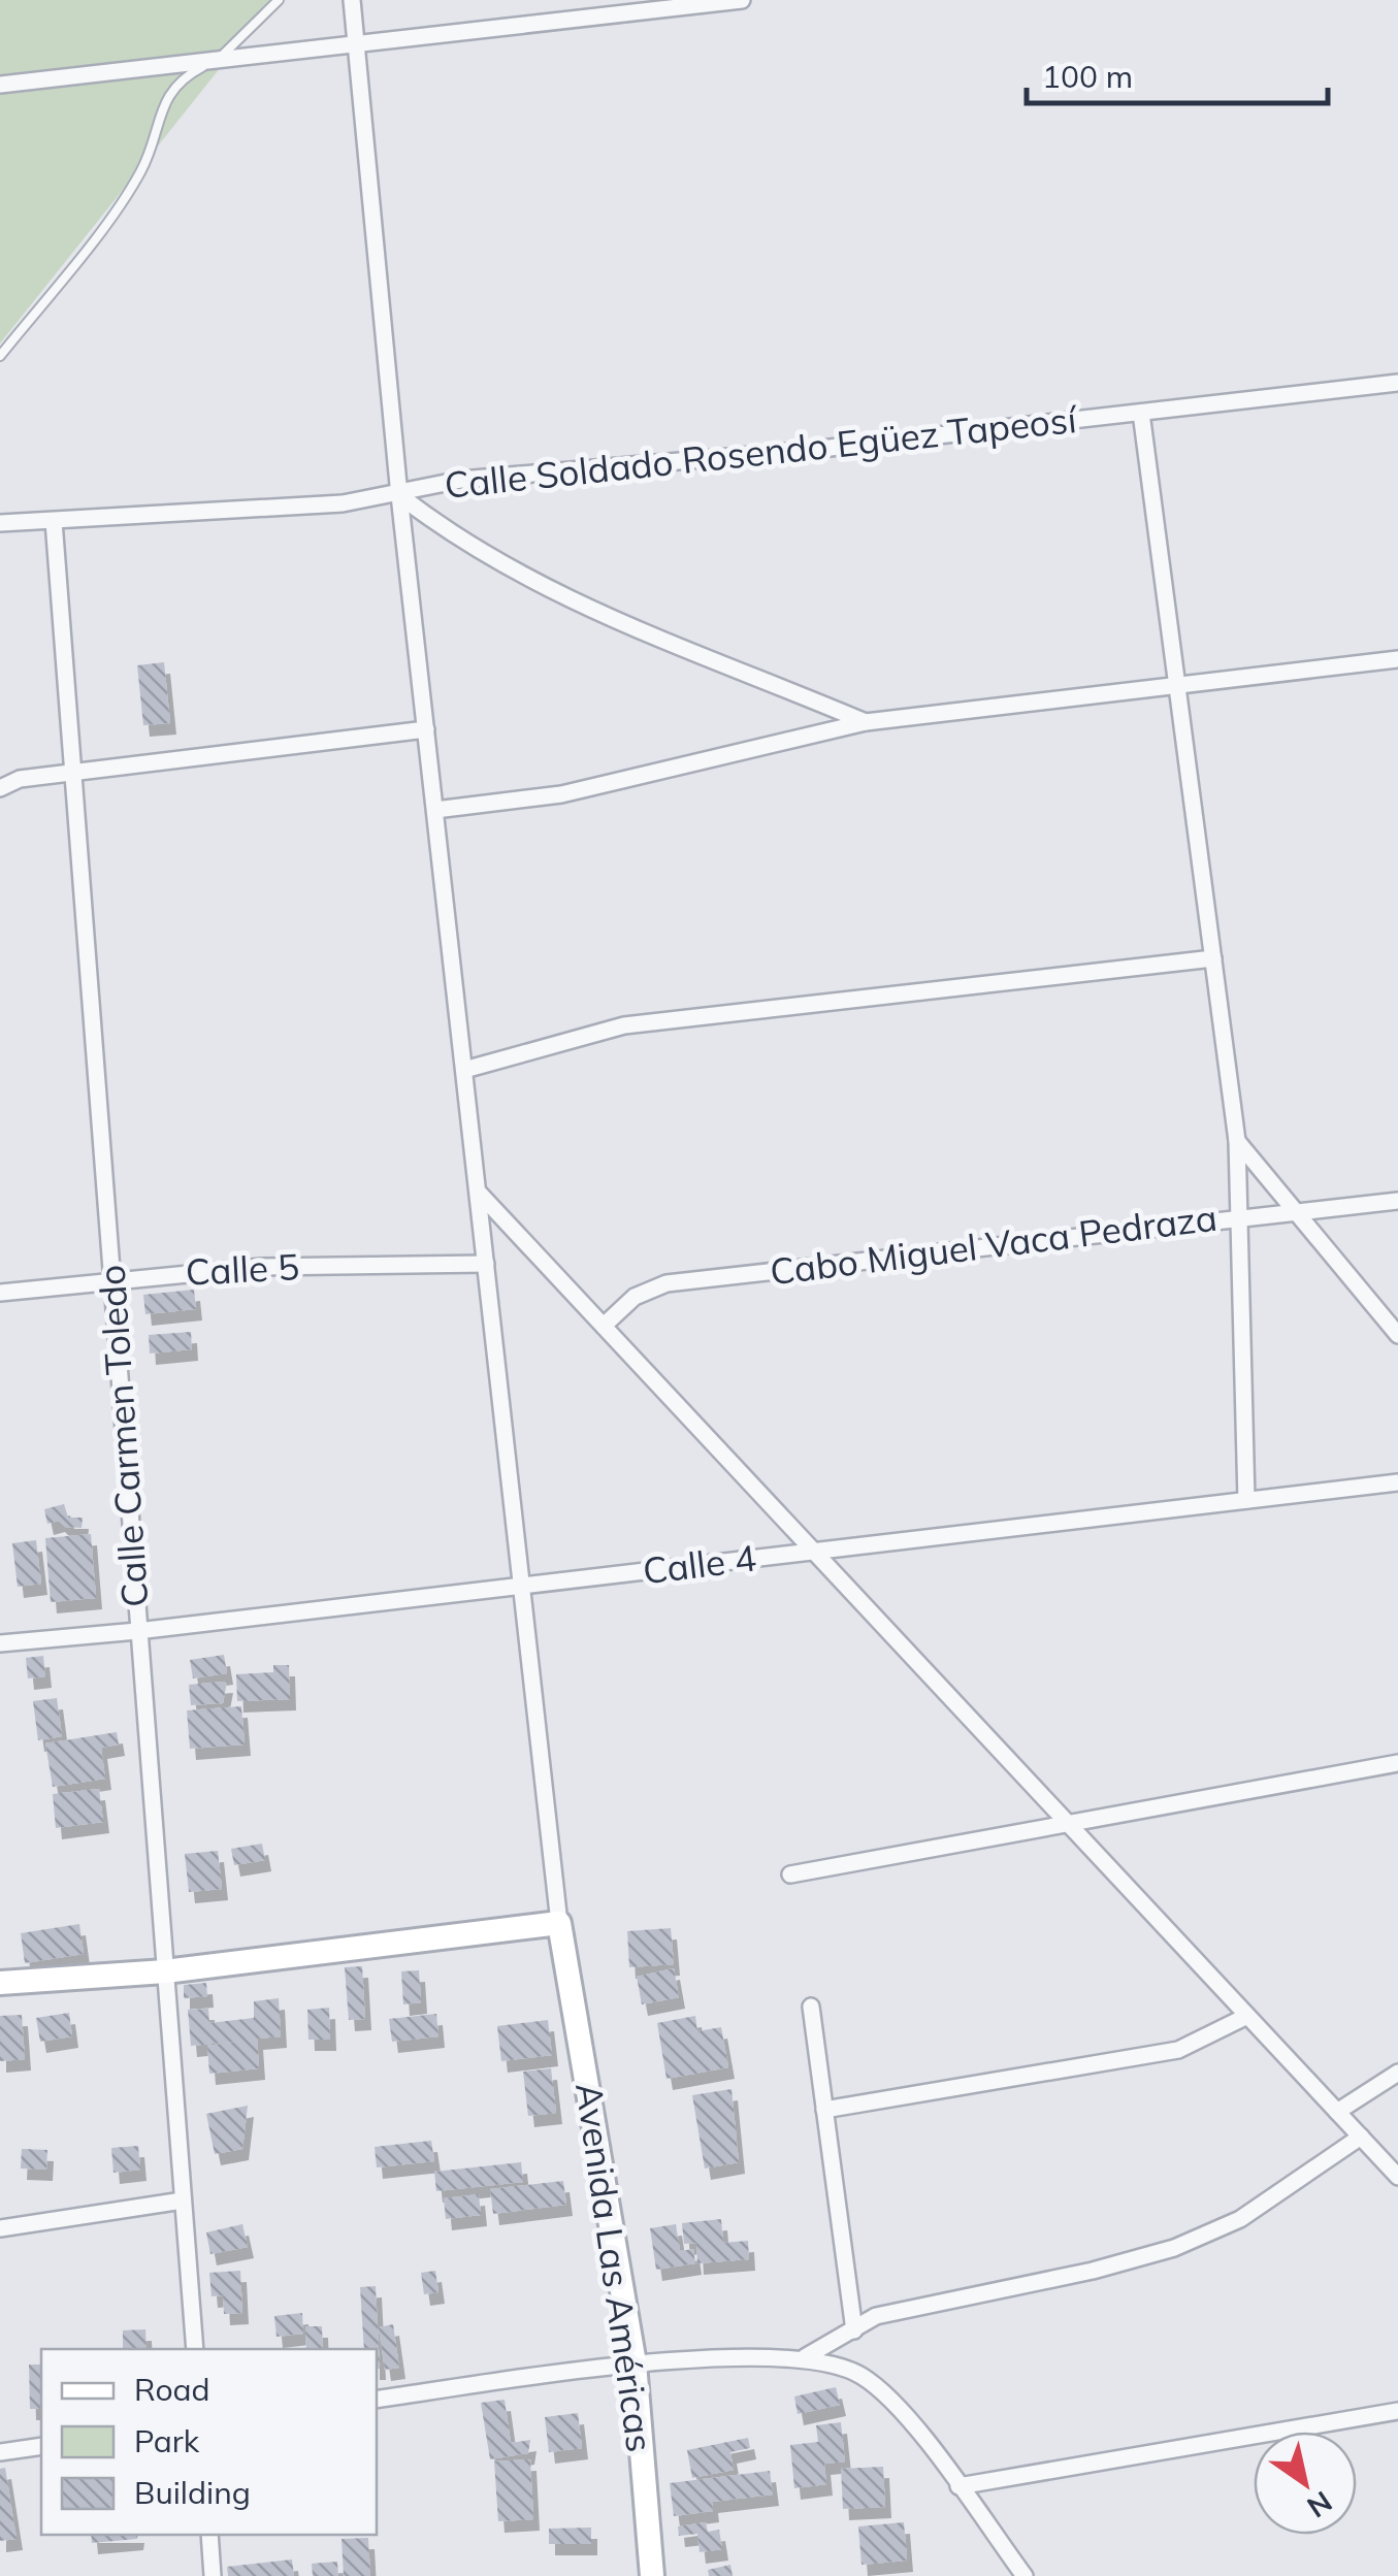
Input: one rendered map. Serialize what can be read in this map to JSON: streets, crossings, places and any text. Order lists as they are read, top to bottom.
{
  "streets": {
    "main road": ["Avenida Las Américas"],
    "street": [
      "Calle Soldado Rosendo Egüez Tapeosí",
      "Cabo Miguel Vaca Pedraza",
      "Calle 5",
      "Calle Carmen Toledo",
      "Calle 4"
    ]
  },
  "crossings": [
    ["Calle Soldado Rosendo Egüez Tapeosí", "Calle Carmen Toledo"],
    ["Calle 5", "Calle Carmen Toledo"],
    ["Calle Carmen Toledo", "Calle 4"]
  ],
  "legend": ["Road", "Park", "Building"],
  "scale_bar": "100 m",
  "north": "bottom right"
}
